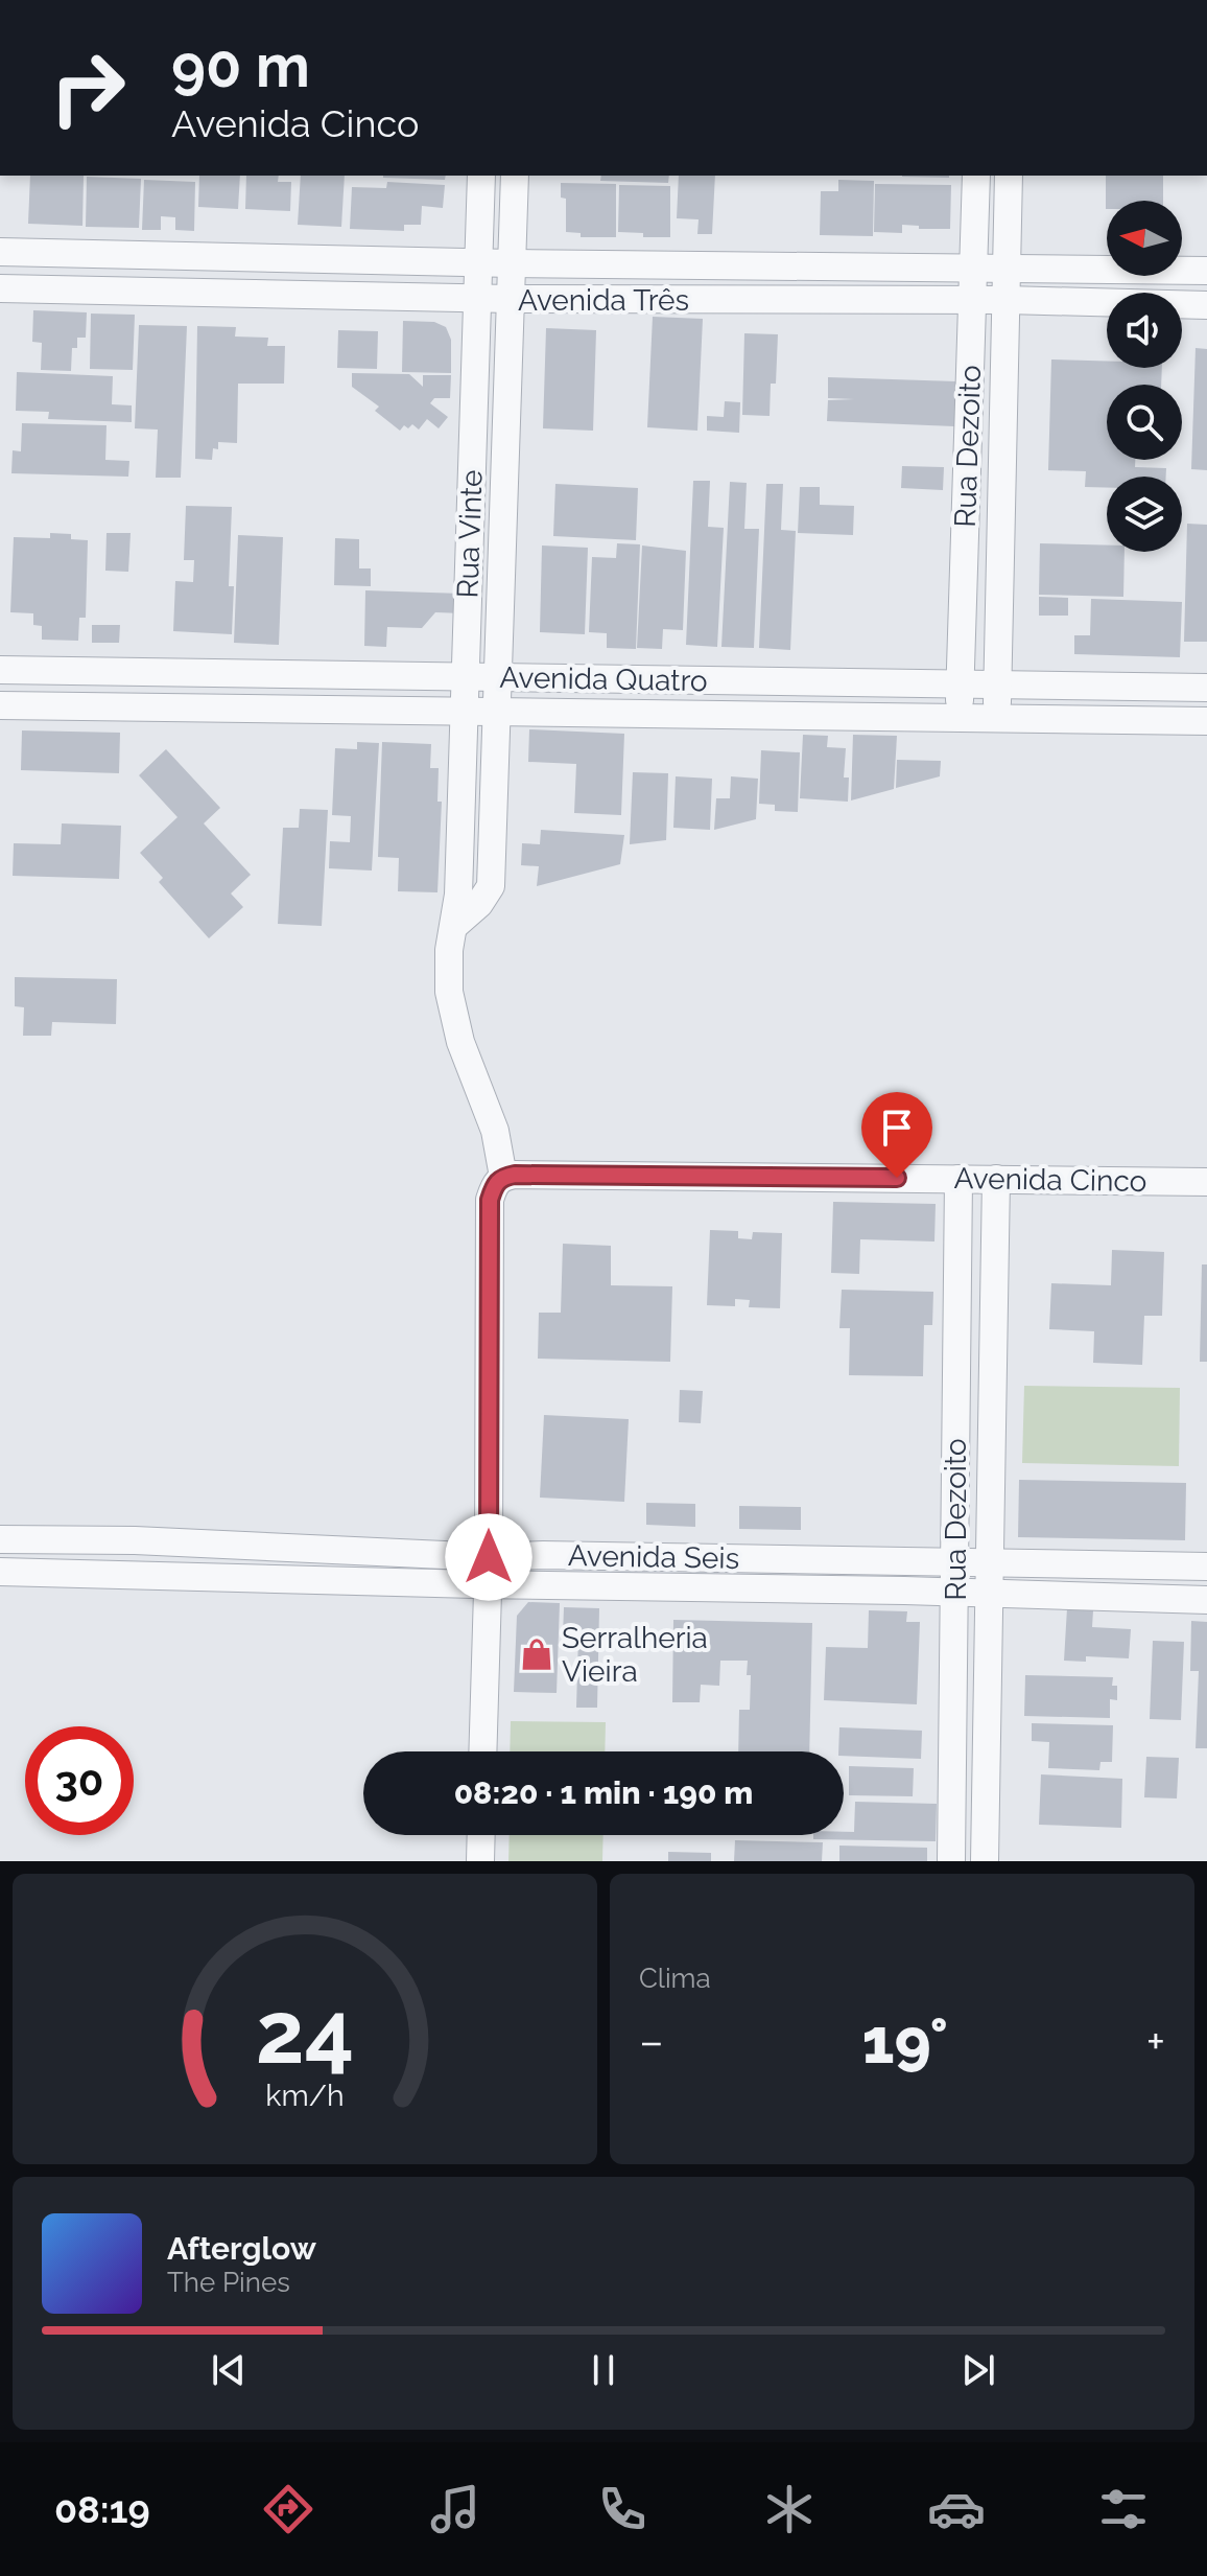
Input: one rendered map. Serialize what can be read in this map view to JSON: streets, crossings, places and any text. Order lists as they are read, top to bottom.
{
  "streets": {
    "street": [
      "Avenida Três",
      "Rua Dezoito",
      "Rua Vinte",
      "Avenida Quatro",
      "Avenida Cinco",
      "Avenida Seis"
    ]
  },
  "crossings": [
    ["Avenida Três", "Rua Dezoito"],
    ["Avenida Três", "Rua Vinte"],
    ["Rua Dezoito", "Avenida Quatro"],
    ["Rua Dezoito", "Avenida Cinco"],
    ["Rua Dezoito", "Avenida Seis"],
    ["Rua Vinte", "Avenida Quatro"],
    ["Rua Vinte", "Avenida Cinco"]
  ],
  "places": {
    "shop": ["Serralheria Vieira"]
  },
  "north": "left",
  "page": {
    "turn": ["90 m", "Avenida Cinco"],
    "limit": "30",
    "trip": "08:20 · 1 min · 190 m",
    "tile": "Clima",
    "heat": ["−", "19°", "+"],
    "song": ["Afterglow", "The Pines"],
    "tabs": "08:19",
    "gauge": ["24", "km/h"]
  }
}
